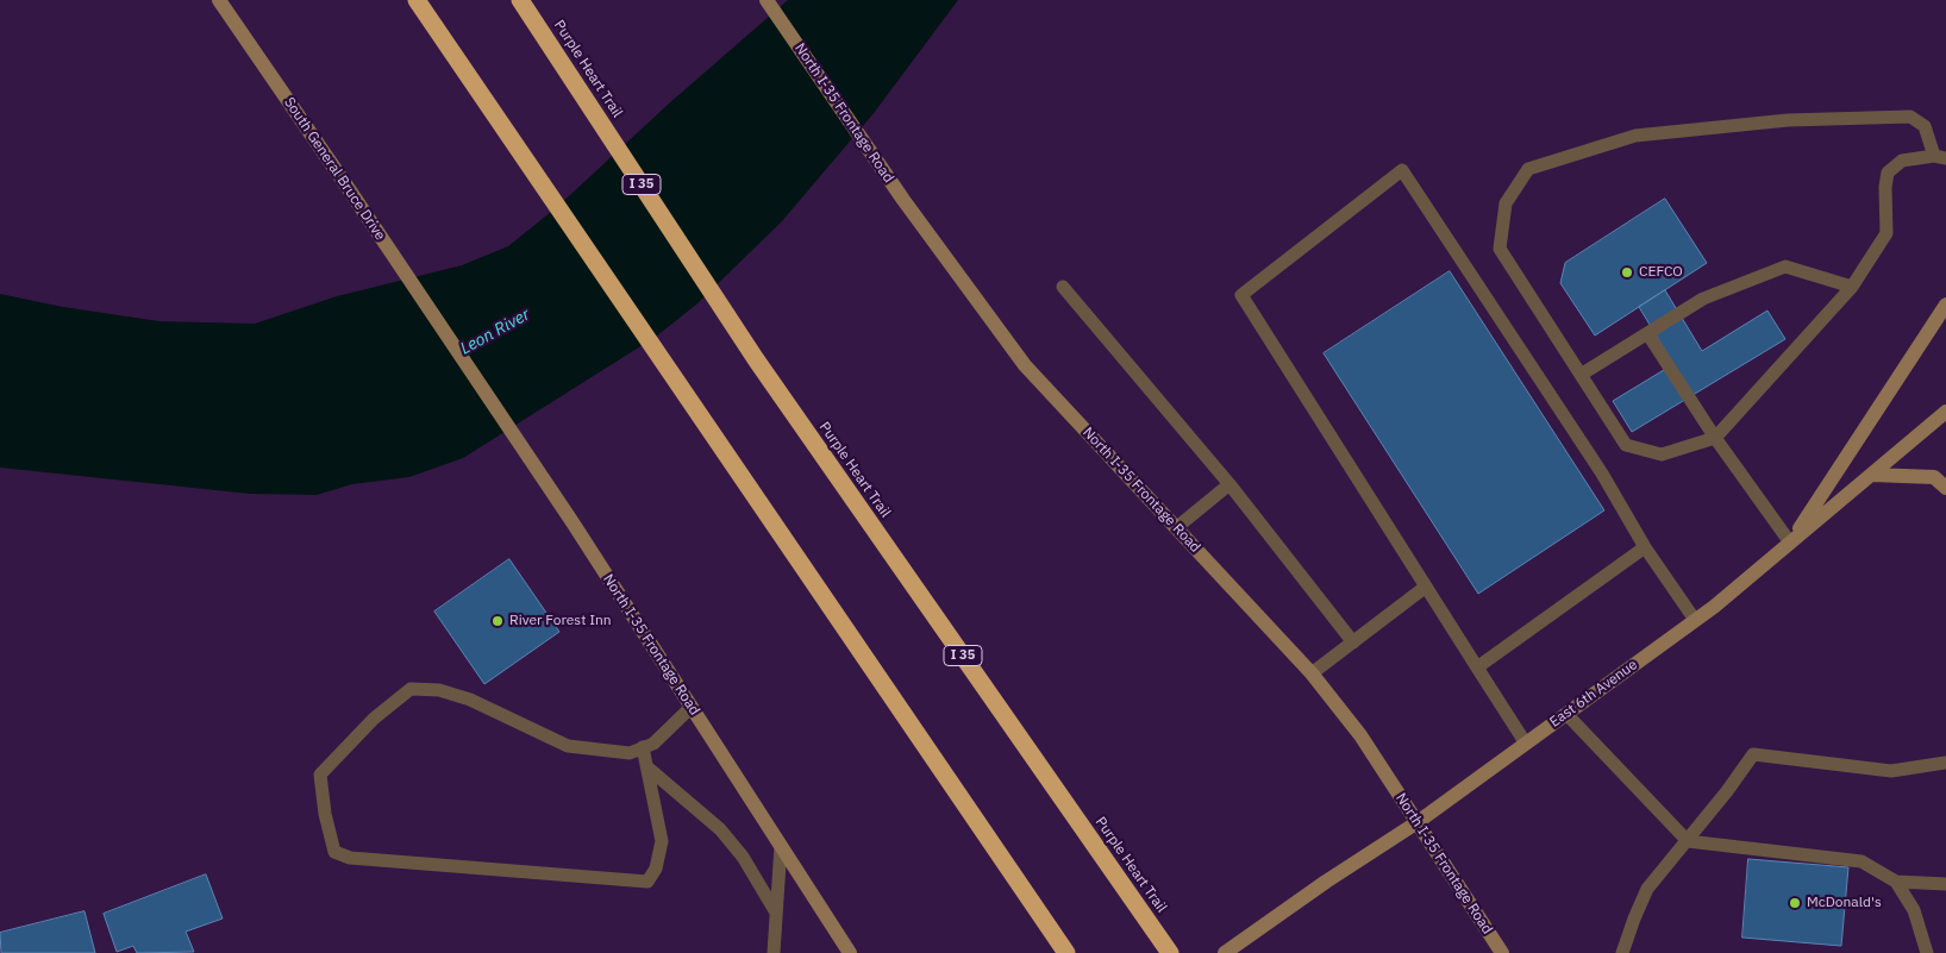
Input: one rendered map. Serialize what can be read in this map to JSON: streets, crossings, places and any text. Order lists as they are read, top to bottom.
{
  "streets": {
    "highway": ["Purple Heart Trail", "I 35"],
    "main road": ["North I-35 Frontage Road", "South General Bruce Drive", "East 6th Avenue"]
  },
  "crossings": [
    ["North I-35 Frontage Road", "South General Bruce Drive"],
    ["North I-35 Frontage Road", "East 6th Avenue"]
  ],
  "water": ["Leon River"],
  "places": ["CEFCO", "River Forest Inn", "McDonald's"]
}
